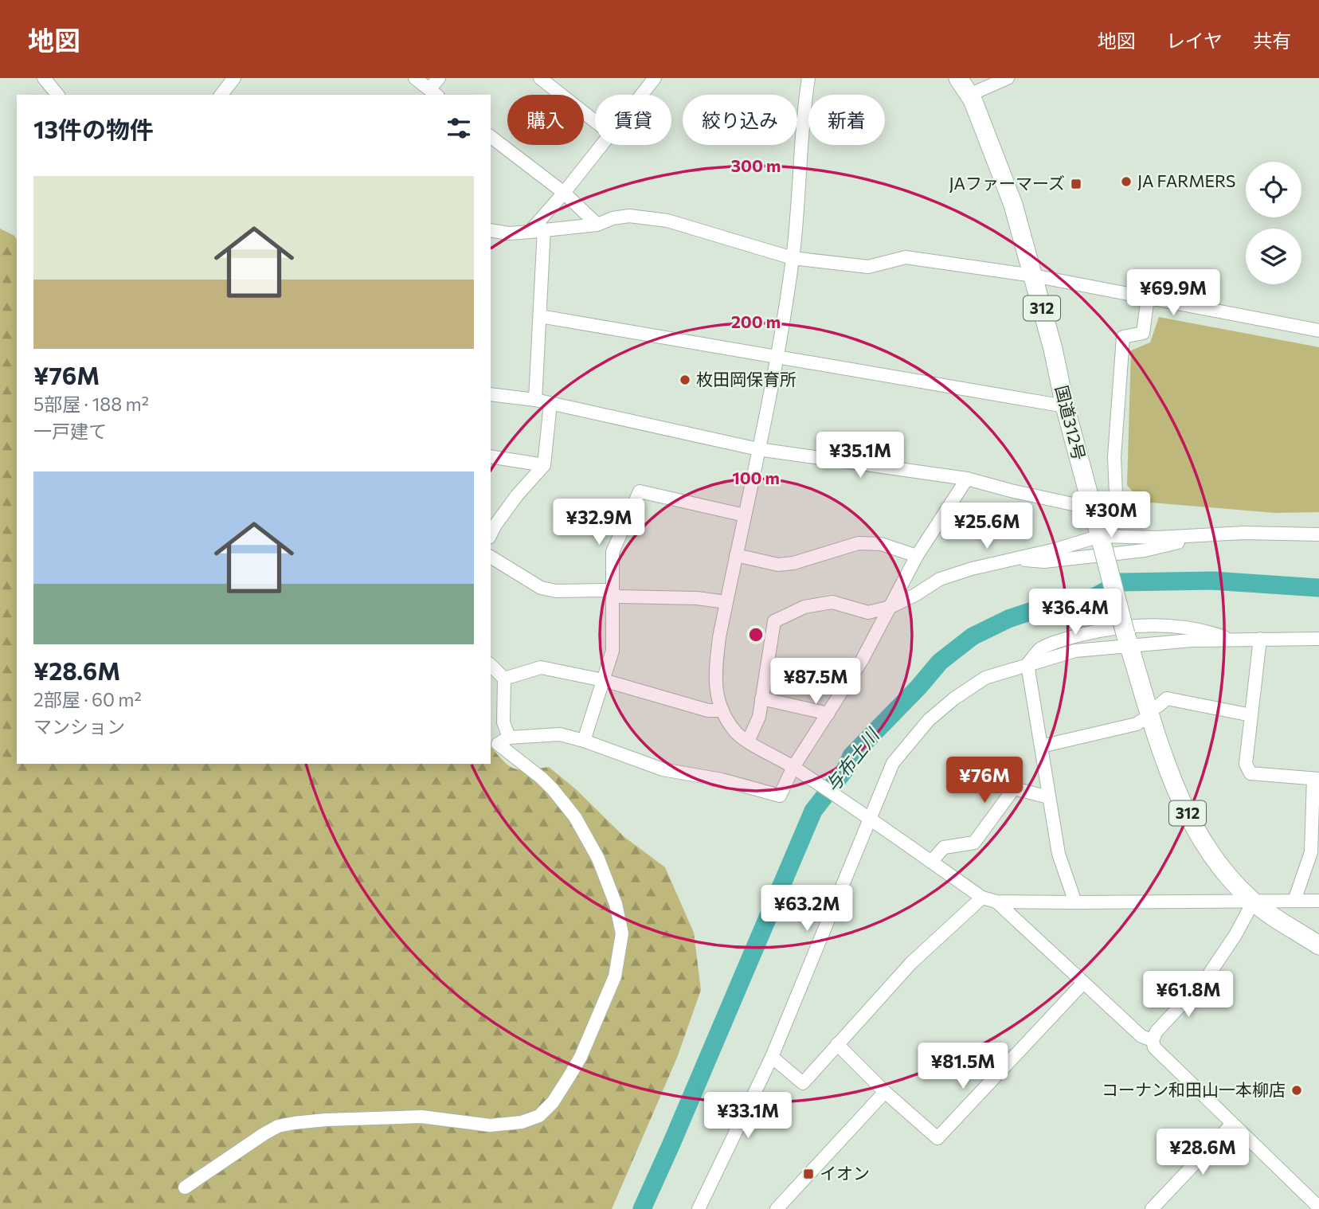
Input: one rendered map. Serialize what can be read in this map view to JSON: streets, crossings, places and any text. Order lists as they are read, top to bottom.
{
  "streets": {
    "highway": ["312", "国道312号"]
  },
  "water": ["与布土川"],
  "places": {
    "other": ["JA FARMERS", "枚田岡保育所", "コーナン和田山一本柳店"],
    "transit": ["JAファーマーズ", "イオン"]
  },
  "page": {
    "header": "地図",
    "nav": ["地図", "レイヤ", "共有"],
    "chip": [
      "購入",
      "賃貸",
      "絞り込み",
      "新着"
    ],
    "heading": "13件の物件",
    "list": [
      {
        "name": "¥76M",
        "note": "5部屋 · 188 m² · 一戸建て"
      },
      {
        "name": "¥28.6M",
        "note": "2部屋 · 60 m² · マンション"
      }
    ],
    "price": [
      "¥69.9M",
      "¥35.1M",
      "¥30M",
      "¥32.9M",
      "¥25.6M",
      "¥36.4M",
      "¥87.5M",
      "¥76M",
      "¥63.2M",
      "¥61.8M",
      "¥81.5M",
      "¥33.1M",
      "¥28.6M"
    ]
  },
  "rings": ["300 m", "200 m", "100 m"]
}
